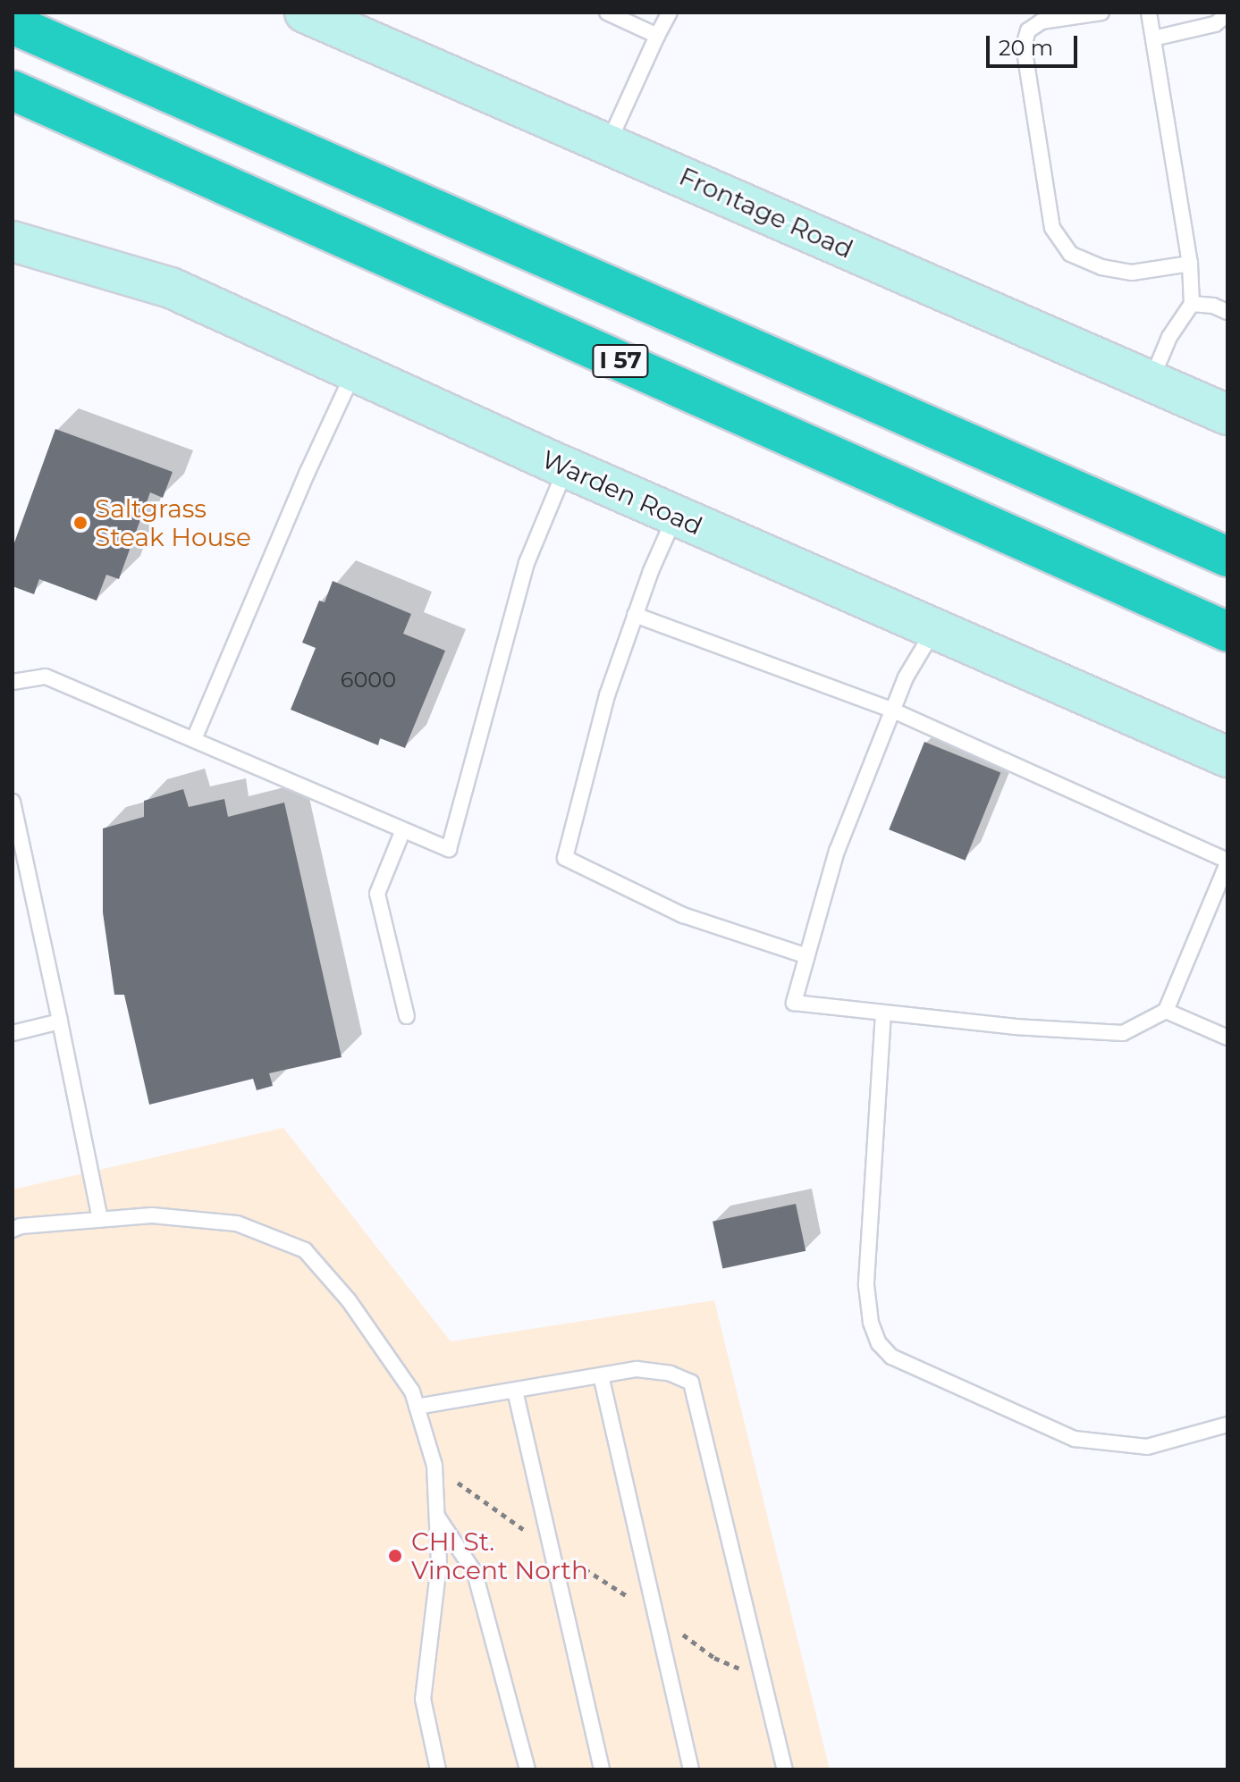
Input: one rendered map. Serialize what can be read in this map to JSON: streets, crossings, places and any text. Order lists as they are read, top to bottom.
{
  "streets": {
    "highway": ["I 57"],
    "main road": ["Frontage Road", "Warden Road"]
  },
  "places": ["Saltgrass Steak House", "CHI St. Vincent North"],
  "house_numbers": ["6000"],
  "scale_bar": "20 m"
}
